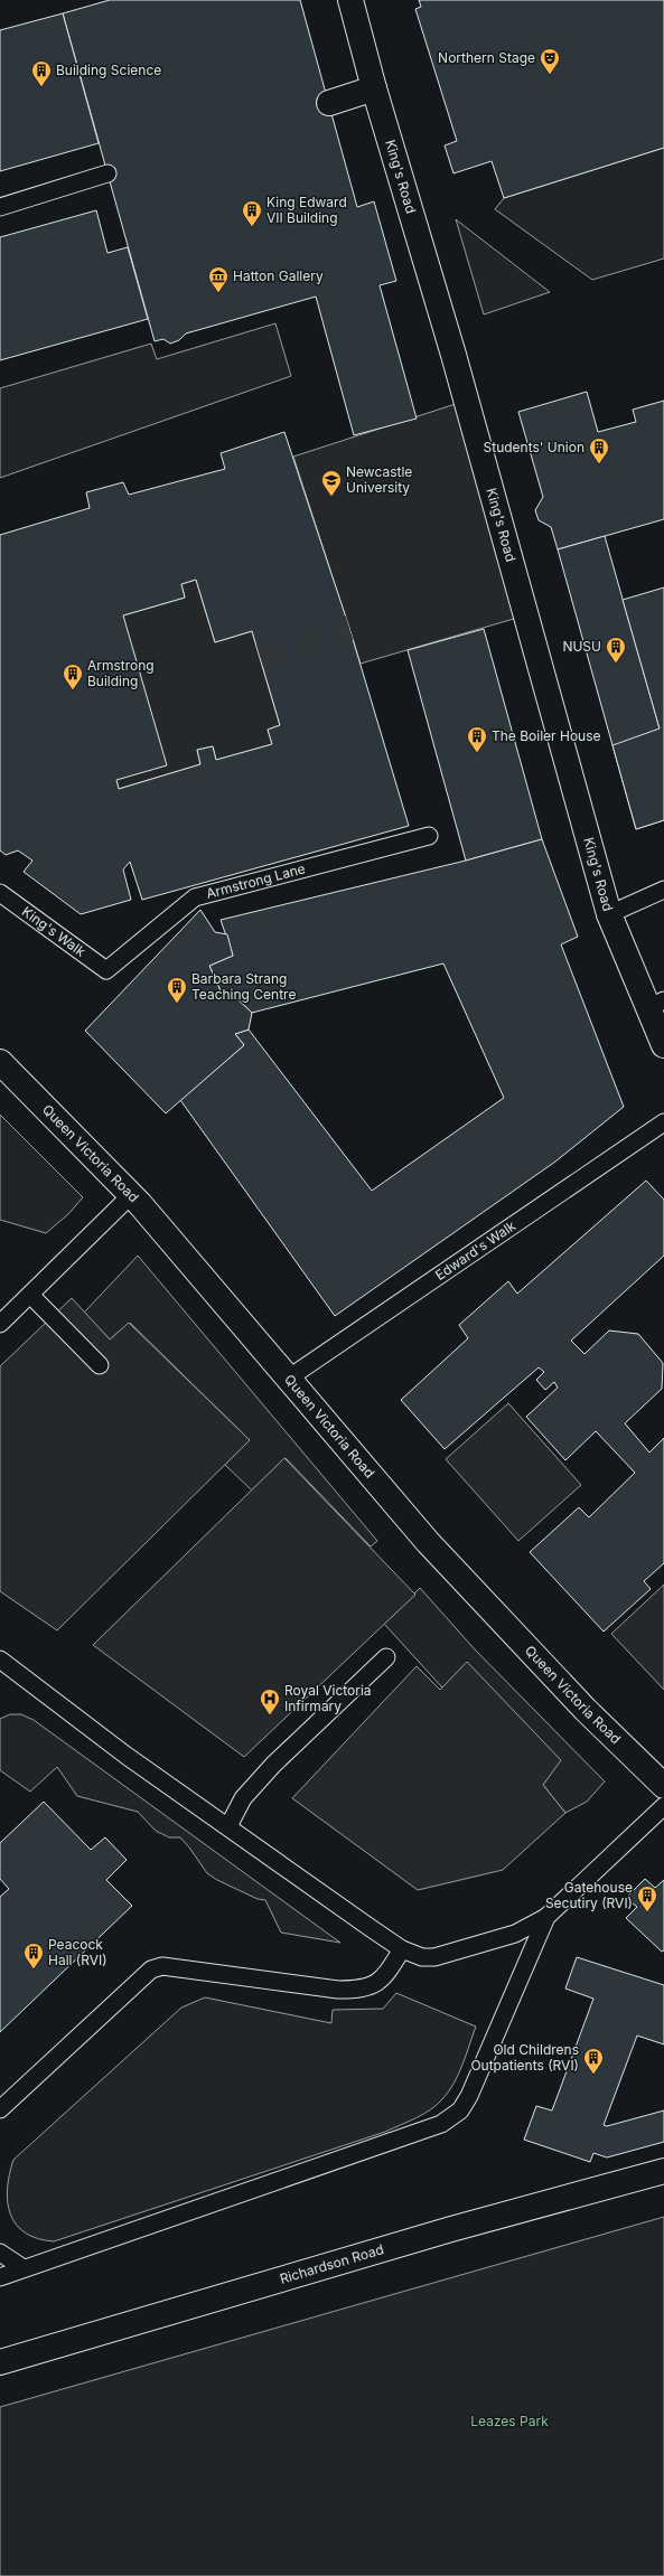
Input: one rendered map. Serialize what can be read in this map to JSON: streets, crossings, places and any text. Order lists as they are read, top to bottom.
{
  "streets": {
    "street": ["King's Road", "Queen Victoria Road", "Richardson Road"],
    "lane": ["Armstrong Lane", "King's Walk", "Edward's Walk"]
  },
  "crossings": [
    ["Armstrong Lane", "King's Walk"],
    ["Queen Victoria Road", "Edward's Walk"]
  ],
  "parks": ["Leazes Park"],
  "places": {
    "theatre": ["Northern Stage"],
    "building": [
      "Building Science",
      "King Edward VII Building",
      "Students' Union",
      "NUSU",
      "Armstrong Building",
      "The Boiler House",
      "Barbara Strang Teaching Centre",
      "Gatehouse Secutiry (RVI)",
      "Peacock Hall (RVI)",
      "Old Childrens Outpatients (RVI)"
    ],
    "museum": ["Hatton Gallery"],
    "school or university": ["Newcastle University"],
    "hospital": ["Royal Victoria Infirmary"]
  }
}
